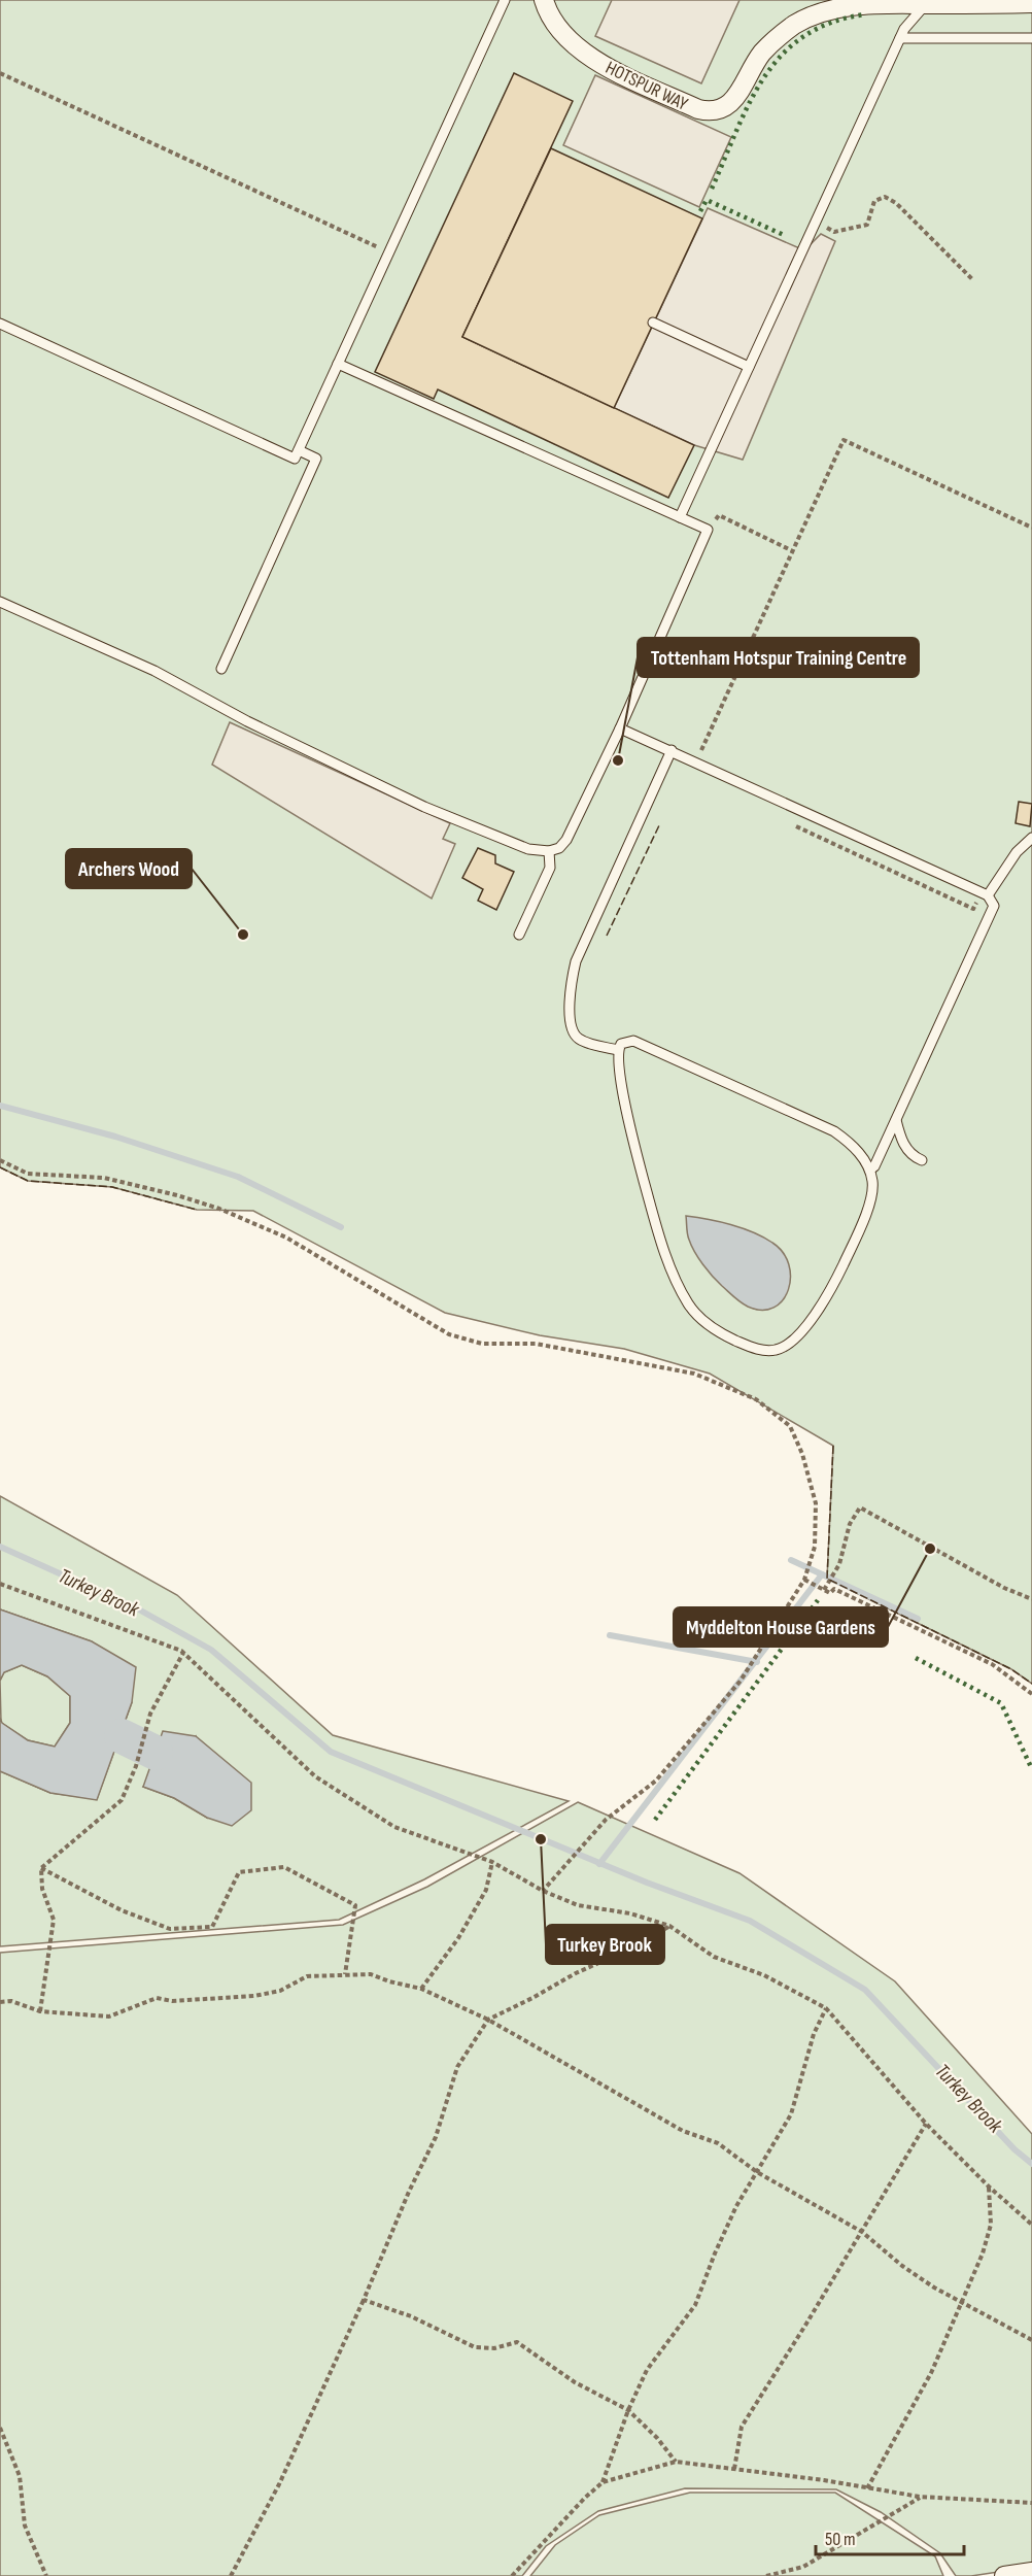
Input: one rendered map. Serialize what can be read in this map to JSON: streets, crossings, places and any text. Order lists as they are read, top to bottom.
{
  "streets": {
    "street": ["HOTSPUR WAY"]
  },
  "water": ["Turkey Brook"],
  "places": [
    "Tottenham Hotspur Training Centre",
    "Archers Wood",
    "Myddelton House Gardens",
    "Turkey Brook"
  ],
  "scale_bar": "50 m"
}
